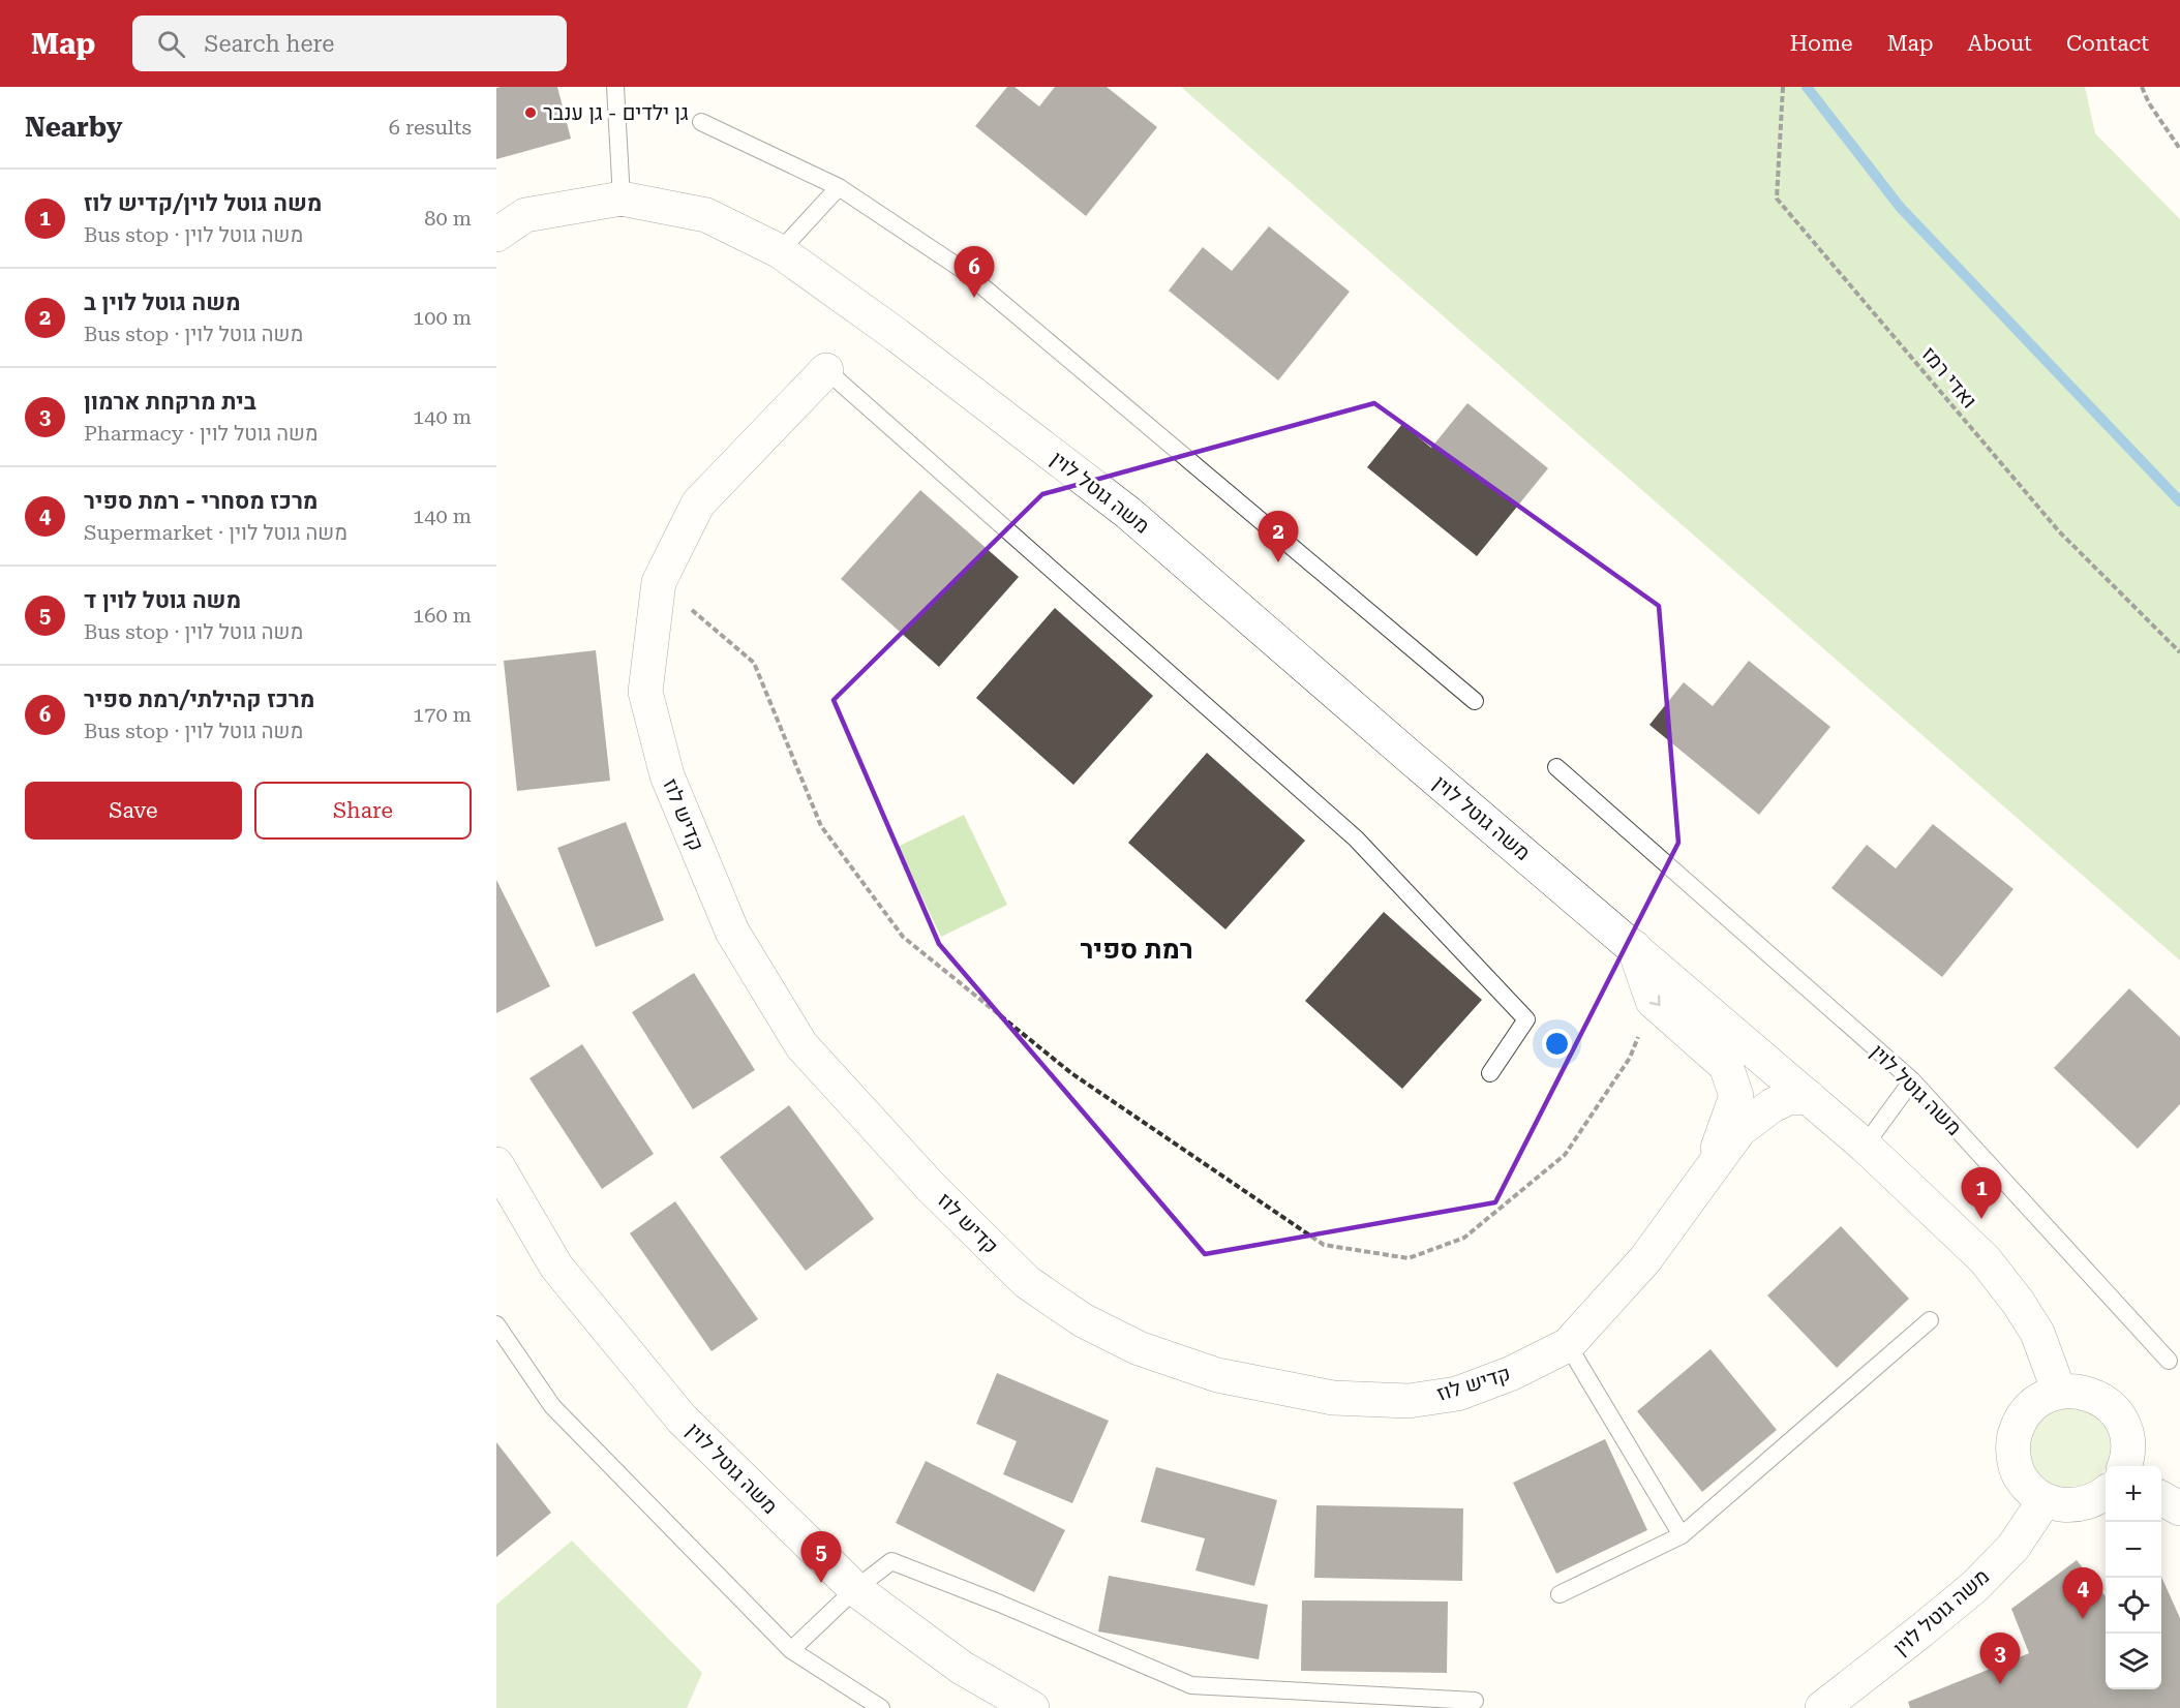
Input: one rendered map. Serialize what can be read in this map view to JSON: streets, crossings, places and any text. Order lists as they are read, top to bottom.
{
  "streets": {
    "street": ["משה גוטל לוין", "קדיש לוז"],
    "path": ["ואדי רמז"]
  },
  "crossings": [
    ["משה גוטל לוין", "קדיש לוז"]
  ],
  "districts": ["רמת ספיר"],
  "places": ["גן ילדים - גן ענבר"],
  "page": {
    "header": "Map",
    "search": "Search here",
    "nav": [
      "Home",
      "Map",
      "About",
      "Contact"
    ],
    "heading": ["Nearby", "6 results"],
    "list": [
      {
        "mark": "1",
        "name": "משה גוטל לוין/קדיש לוז",
        "note": "Bus stop · משה גוטל לוין",
        "value": "80 m"
      },
      {
        "mark": "2",
        "name": "משה גוטל לוין ב",
        "note": "Bus stop · משה גוטל לוין",
        "value": "100 m"
      },
      {
        "mark": "3",
        "name": "בית מרקחת ארמון",
        "note": "Pharmacy · משה גוטל לוין",
        "value": "140 m"
      },
      {
        "mark": "4",
        "name": "מרכז מסחרי - רמת ספיר",
        "note": "Supermarket · משה גוטל לוין",
        "value": "140 m"
      },
      {
        "mark": "5",
        "name": "משה גוטל לוין ד",
        "note": "Bus stop · משה גוטל לוין",
        "value": "160 m"
      },
      {
        "mark": "6",
        "name": "מרכז קהילתי/רמת ספיר",
        "note": "Bus stop · משה גוטל לוין",
        "value": "170 m"
      }
    ],
    "pins": [
      "6",
      "2",
      "1",
      "5",
      "4",
      "3"
    ],
    "buttons": ["Save", "Share"],
    "map_buttons": ["+", "−"]
  }
}
